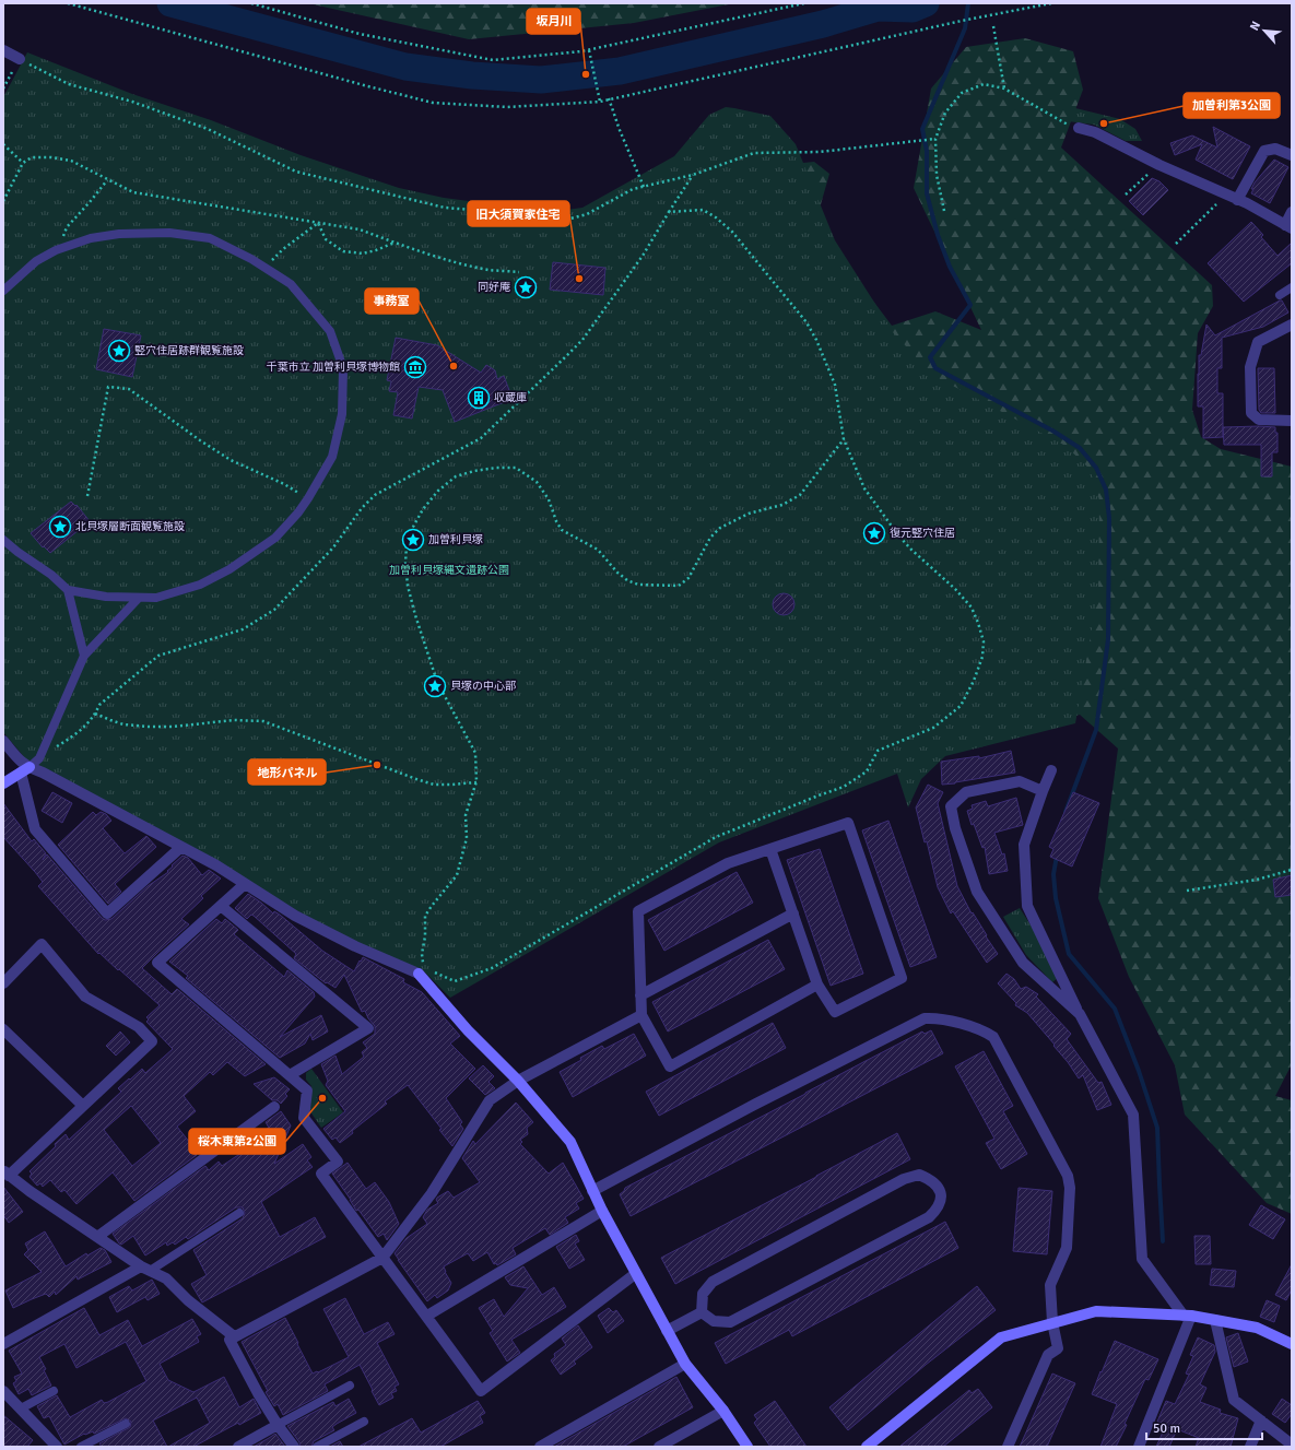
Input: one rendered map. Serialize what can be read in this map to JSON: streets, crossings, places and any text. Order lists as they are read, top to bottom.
{
  "parks": ["加曽利貝塚縄文遺跡公園"],
  "places": {
    "other": [
      "坂月川",
      "加曽利第3公園",
      "旧大須賀家住宅",
      "事務室",
      "地形パネル",
      "桜木東第2公園"
    ],
    "place": [
      "同好庵",
      "竪穴住居跡群観覧施設",
      "北貝塚層断面観覧施設",
      "復元竪穴住居",
      "加曽利貝塚",
      "貝塚の中心部"
    ],
    "museum": ["千葉市立 加曽利貝塚博物館"],
    "building": ["収蔵庫"]
  },
  "scale_bar": "50 m",
  "north": "top left"
}
